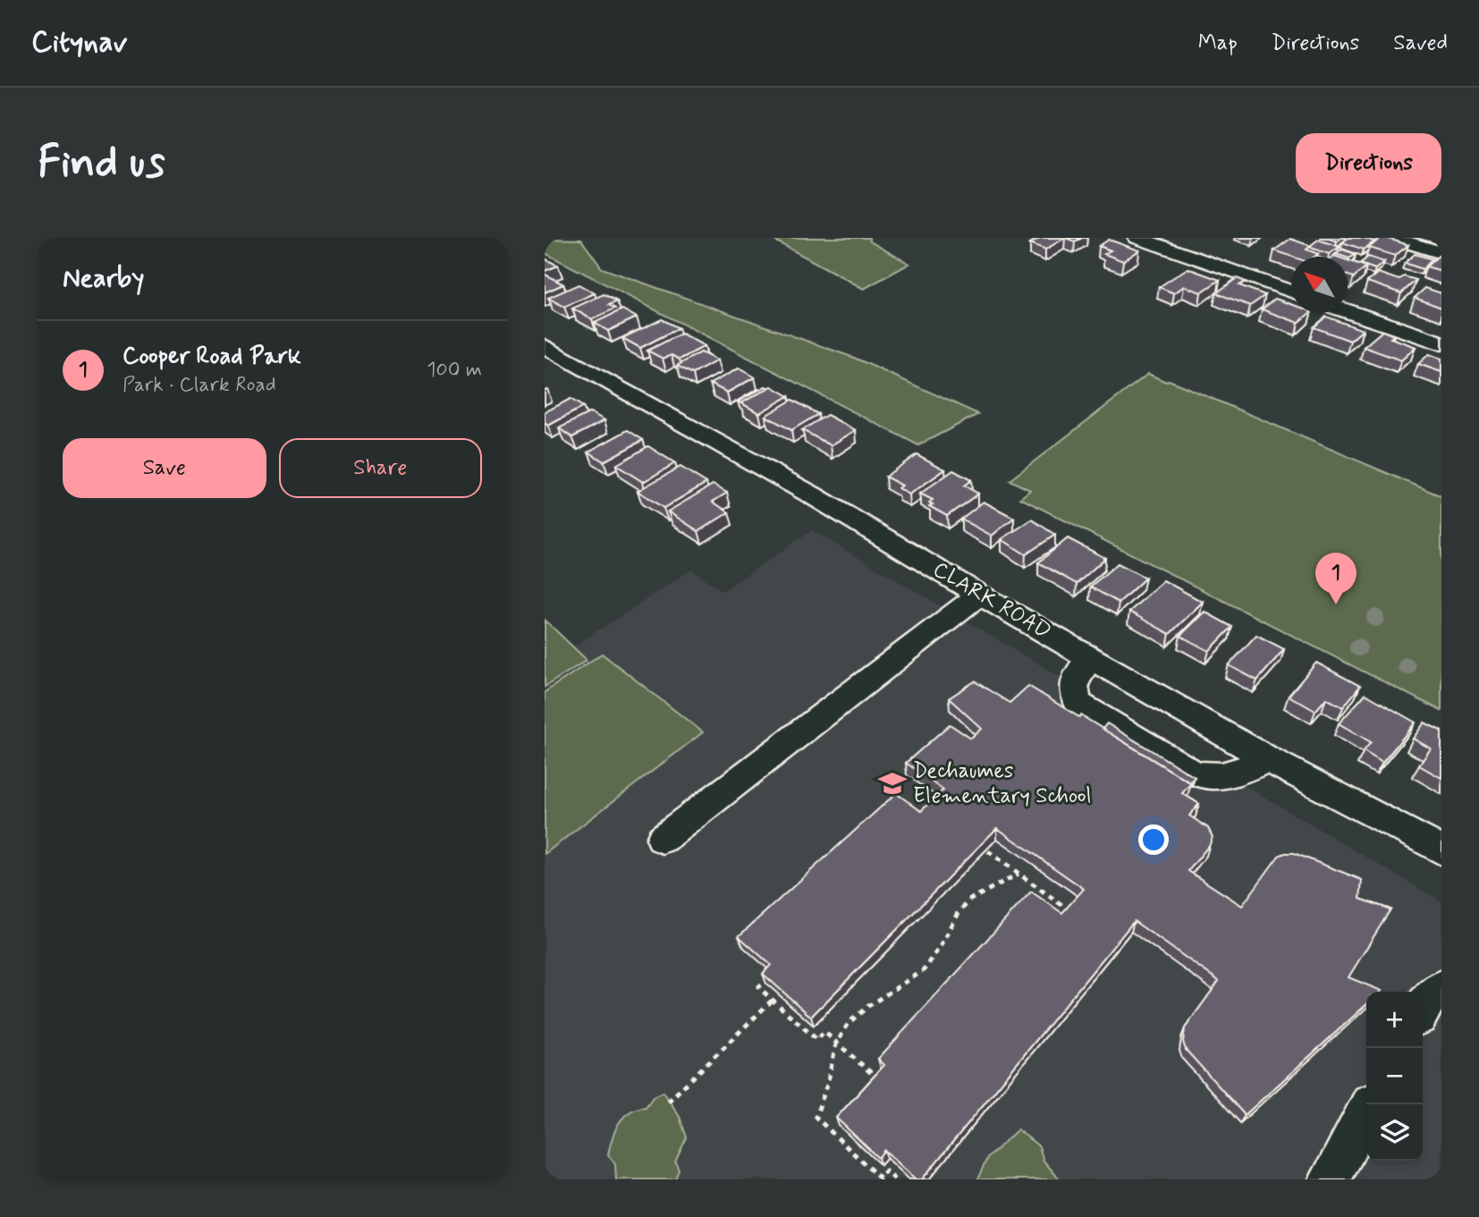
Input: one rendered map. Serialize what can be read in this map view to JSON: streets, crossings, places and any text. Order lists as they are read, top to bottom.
{
  "streets": {
    "street": ["CLARK ROAD"]
  },
  "places": {
    "school or university": ["Dechaumes Elementary School"]
  },
  "north": "top left",
  "page": {
    "header": "Citynav",
    "nav": ["Map", "Directions", "Saved"],
    "buttons": [
      "Directions",
      ["Save", "Share"]
    ],
    "title": "Find us",
    "heading": "Nearby",
    "list": [
      {
        "mark": "1",
        "name": "Cooper Road Park",
        "note": "Park · Clark Road",
        "value": "100 m"
      }
    ],
    "pins": "1",
    "map_buttons": ["+", "−"]
  }
}
